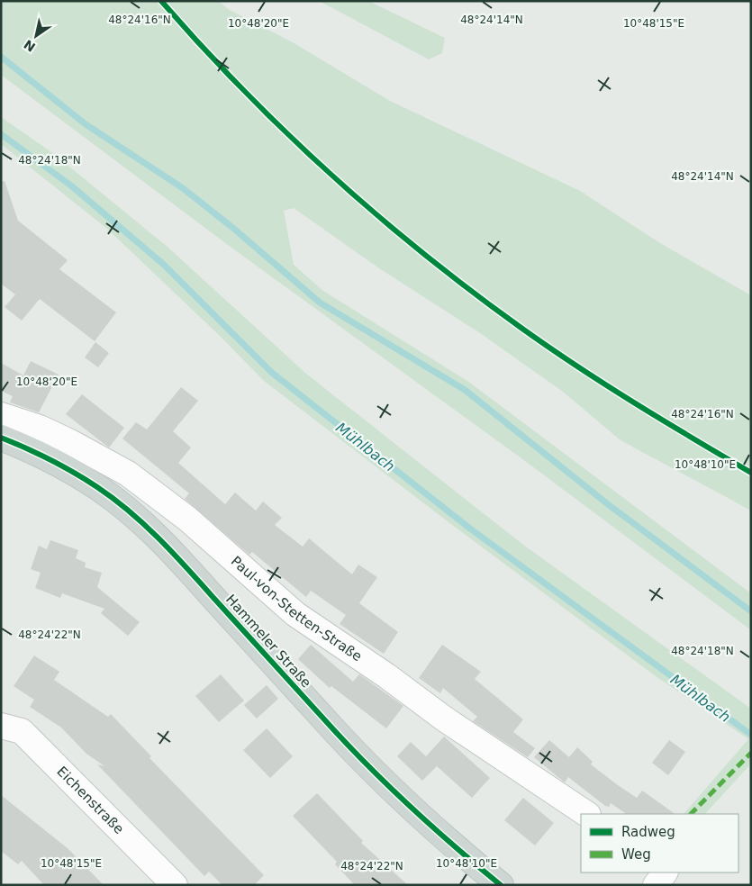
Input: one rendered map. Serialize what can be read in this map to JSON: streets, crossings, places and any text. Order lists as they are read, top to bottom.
{
  "streets": {
    "main road": ["Hammeler Straße"],
    "street": ["Paul-von-Stetten-Straße", "Eichenstraße"]
  },
  "water": ["Mühlbach"],
  "legend": ["Radweg", "Weg"],
  "north": "bottom left",
  "coordinates": [
    "48°24'16\"N",
    "48°24'14\"N",
    "10°48'20\"E",
    "10°48'15\"E",
    "48°24'18\"N",
    "10°48'10\"E",
    "48°24'22\"N"
  ]
}
